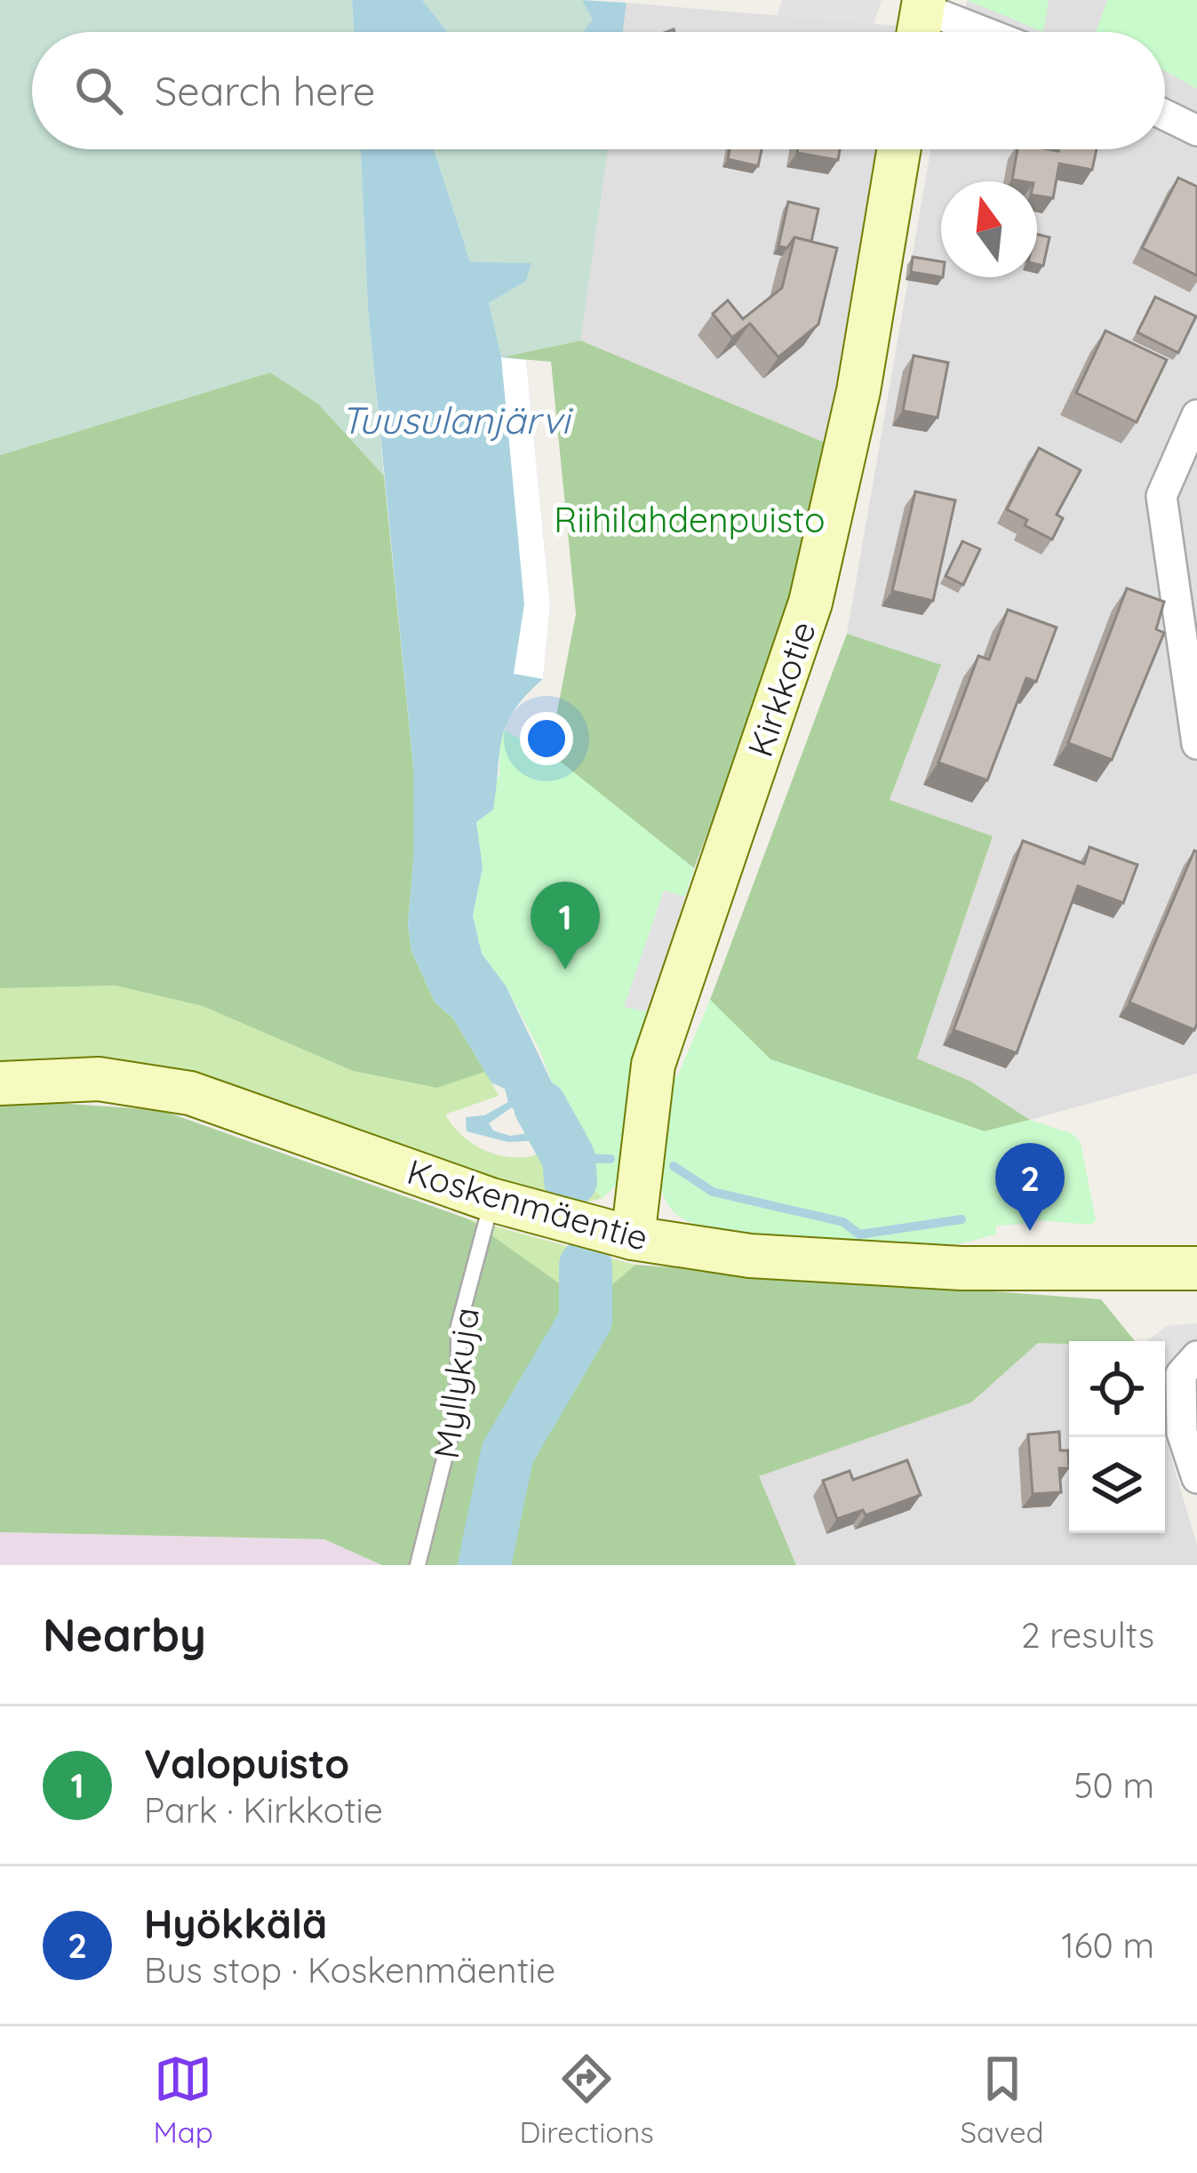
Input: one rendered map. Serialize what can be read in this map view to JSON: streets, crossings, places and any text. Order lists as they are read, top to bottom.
{
  "streets": {
    "street": ["Kirkkotie", "Koskenmäentie"],
    "lane": ["Myllykuja"]
  },
  "crossings": [
    ["Kirkkotie", "Koskenmäentie"],
    ["Koskenmäentie", "Myllykuja"]
  ],
  "water": ["Tuusulanjärvi"],
  "parks": ["Riihilahdenpuisto"],
  "north": "top",
  "page": {
    "search": "Search here",
    "pins": ["1", "2"],
    "heading": ["Nearby", "2 results"],
    "list": [
      {
        "mark": "1",
        "name": "Valopuisto",
        "note": "Park · Kirkkotie",
        "value": "50 m"
      },
      {
        "mark": "2",
        "name": "Hyökkälä",
        "note": "Bus stop · Koskenmäentie",
        "value": "160 m"
      }
    ],
    "nav": ["Map", "Directions", "Saved"]
  }
}
